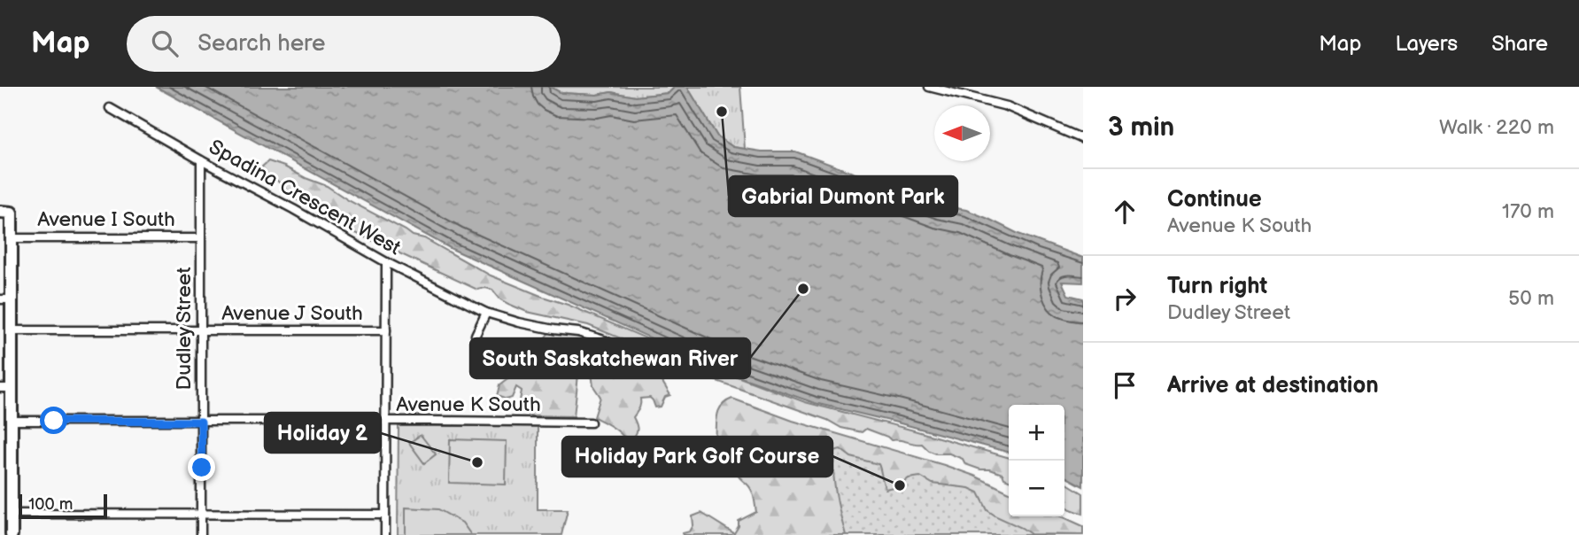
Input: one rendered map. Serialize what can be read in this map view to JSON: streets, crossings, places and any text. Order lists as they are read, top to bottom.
{
  "streets": {
    "street": [
      "Spadina Crescent West",
      "Avenue I South",
      "Avenue J South",
      "Dudley Street",
      "Avenue K South"
    ]
  },
  "crossings": [
    ["Spadina Crescent West", "Dudley Street"],
    ["Avenue I South", "Dudley Street"],
    ["Avenue J South", "Dudley Street"],
    ["Dudley Street", "Avenue K South"]
  ],
  "places": [
    "Gabrial Dumont Park",
    "South Saskatchewan River",
    "Holiday 2",
    "Holiday Park Golf Course"
  ],
  "scale_bar": "100 m",
  "north": "left",
  "page": {
    "header": "Map",
    "search": "Search here",
    "nav": ["Map", "Layers", "Share"],
    "heading": ["3 min", "Walk · 220 m"],
    "list": [
      ["Continue", "Avenue K South", "170 m"],
      ["Turn right", "Dudley Street", "50 m"],
      "Arrive at destination"
    ],
    "map_buttons": ["+", "−"],
    "scale": "100 m"
  }
}
